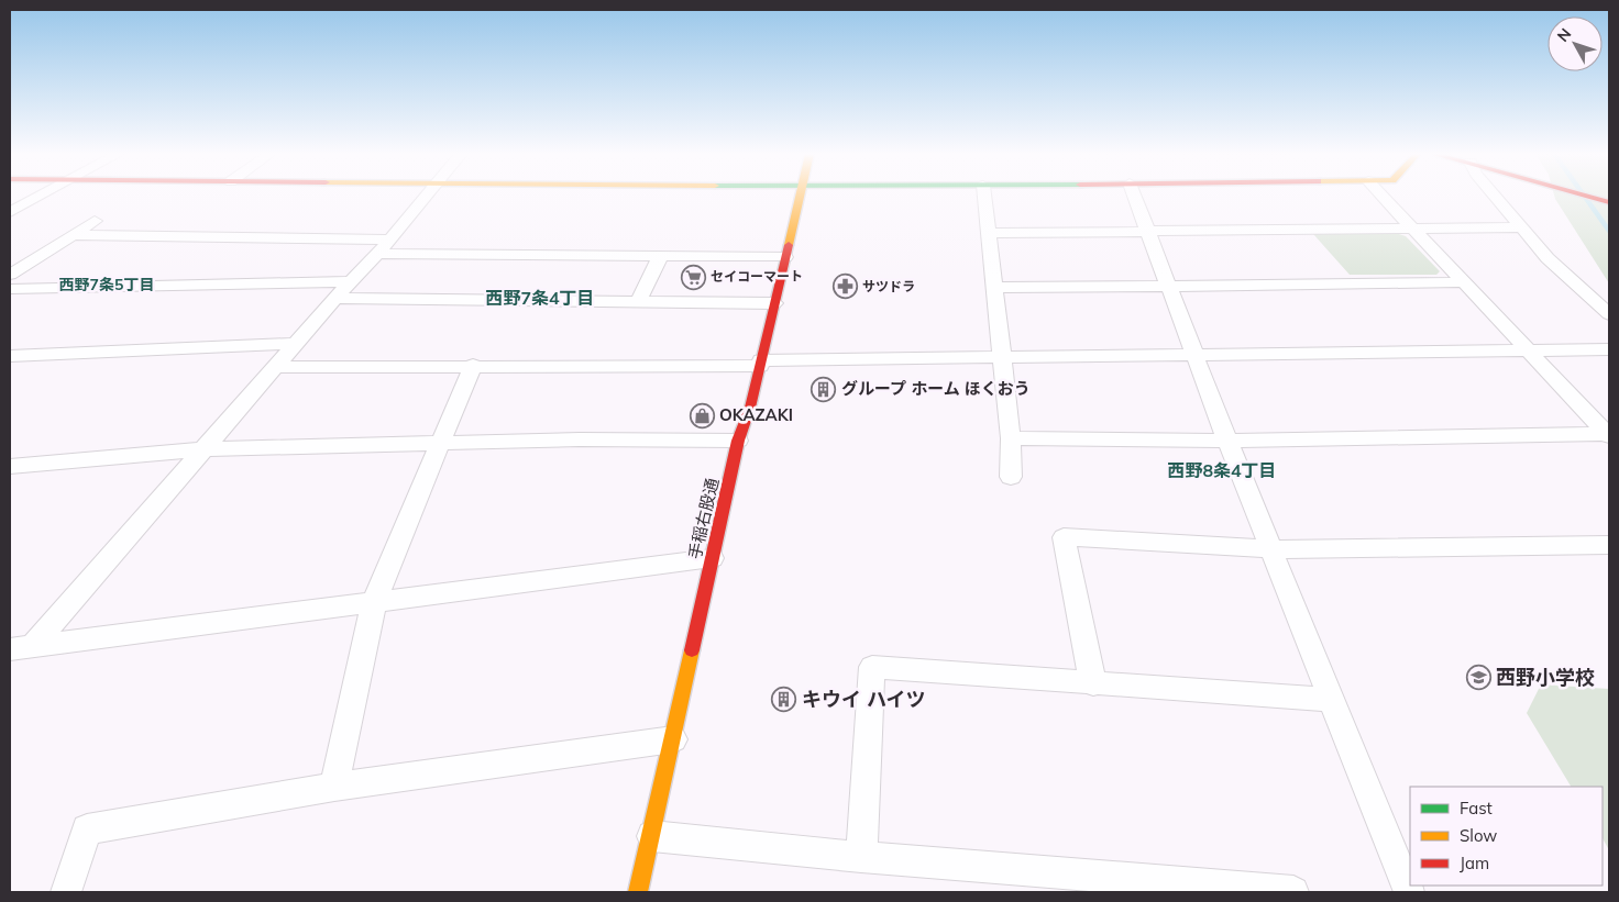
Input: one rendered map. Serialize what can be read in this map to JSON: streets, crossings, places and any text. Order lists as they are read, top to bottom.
{
  "streets": {
    "street": ["手稲右股通"]
  },
  "districts": ["西野7条5丁目", "西野7条4丁目", "西野8条4丁目"],
  "places": {
    "supermarket": ["セイコーマート"],
    "pharmacy": ["サツドラ"],
    "building": ["グループ ホーム ほくおう", "キウイ ハイツ"],
    "shop": ["OKAZAKI"],
    "school or university": ["西野小学校"]
  },
  "legend": ["Fast", "Slow", "Jam"],
  "north": "top left"
}
